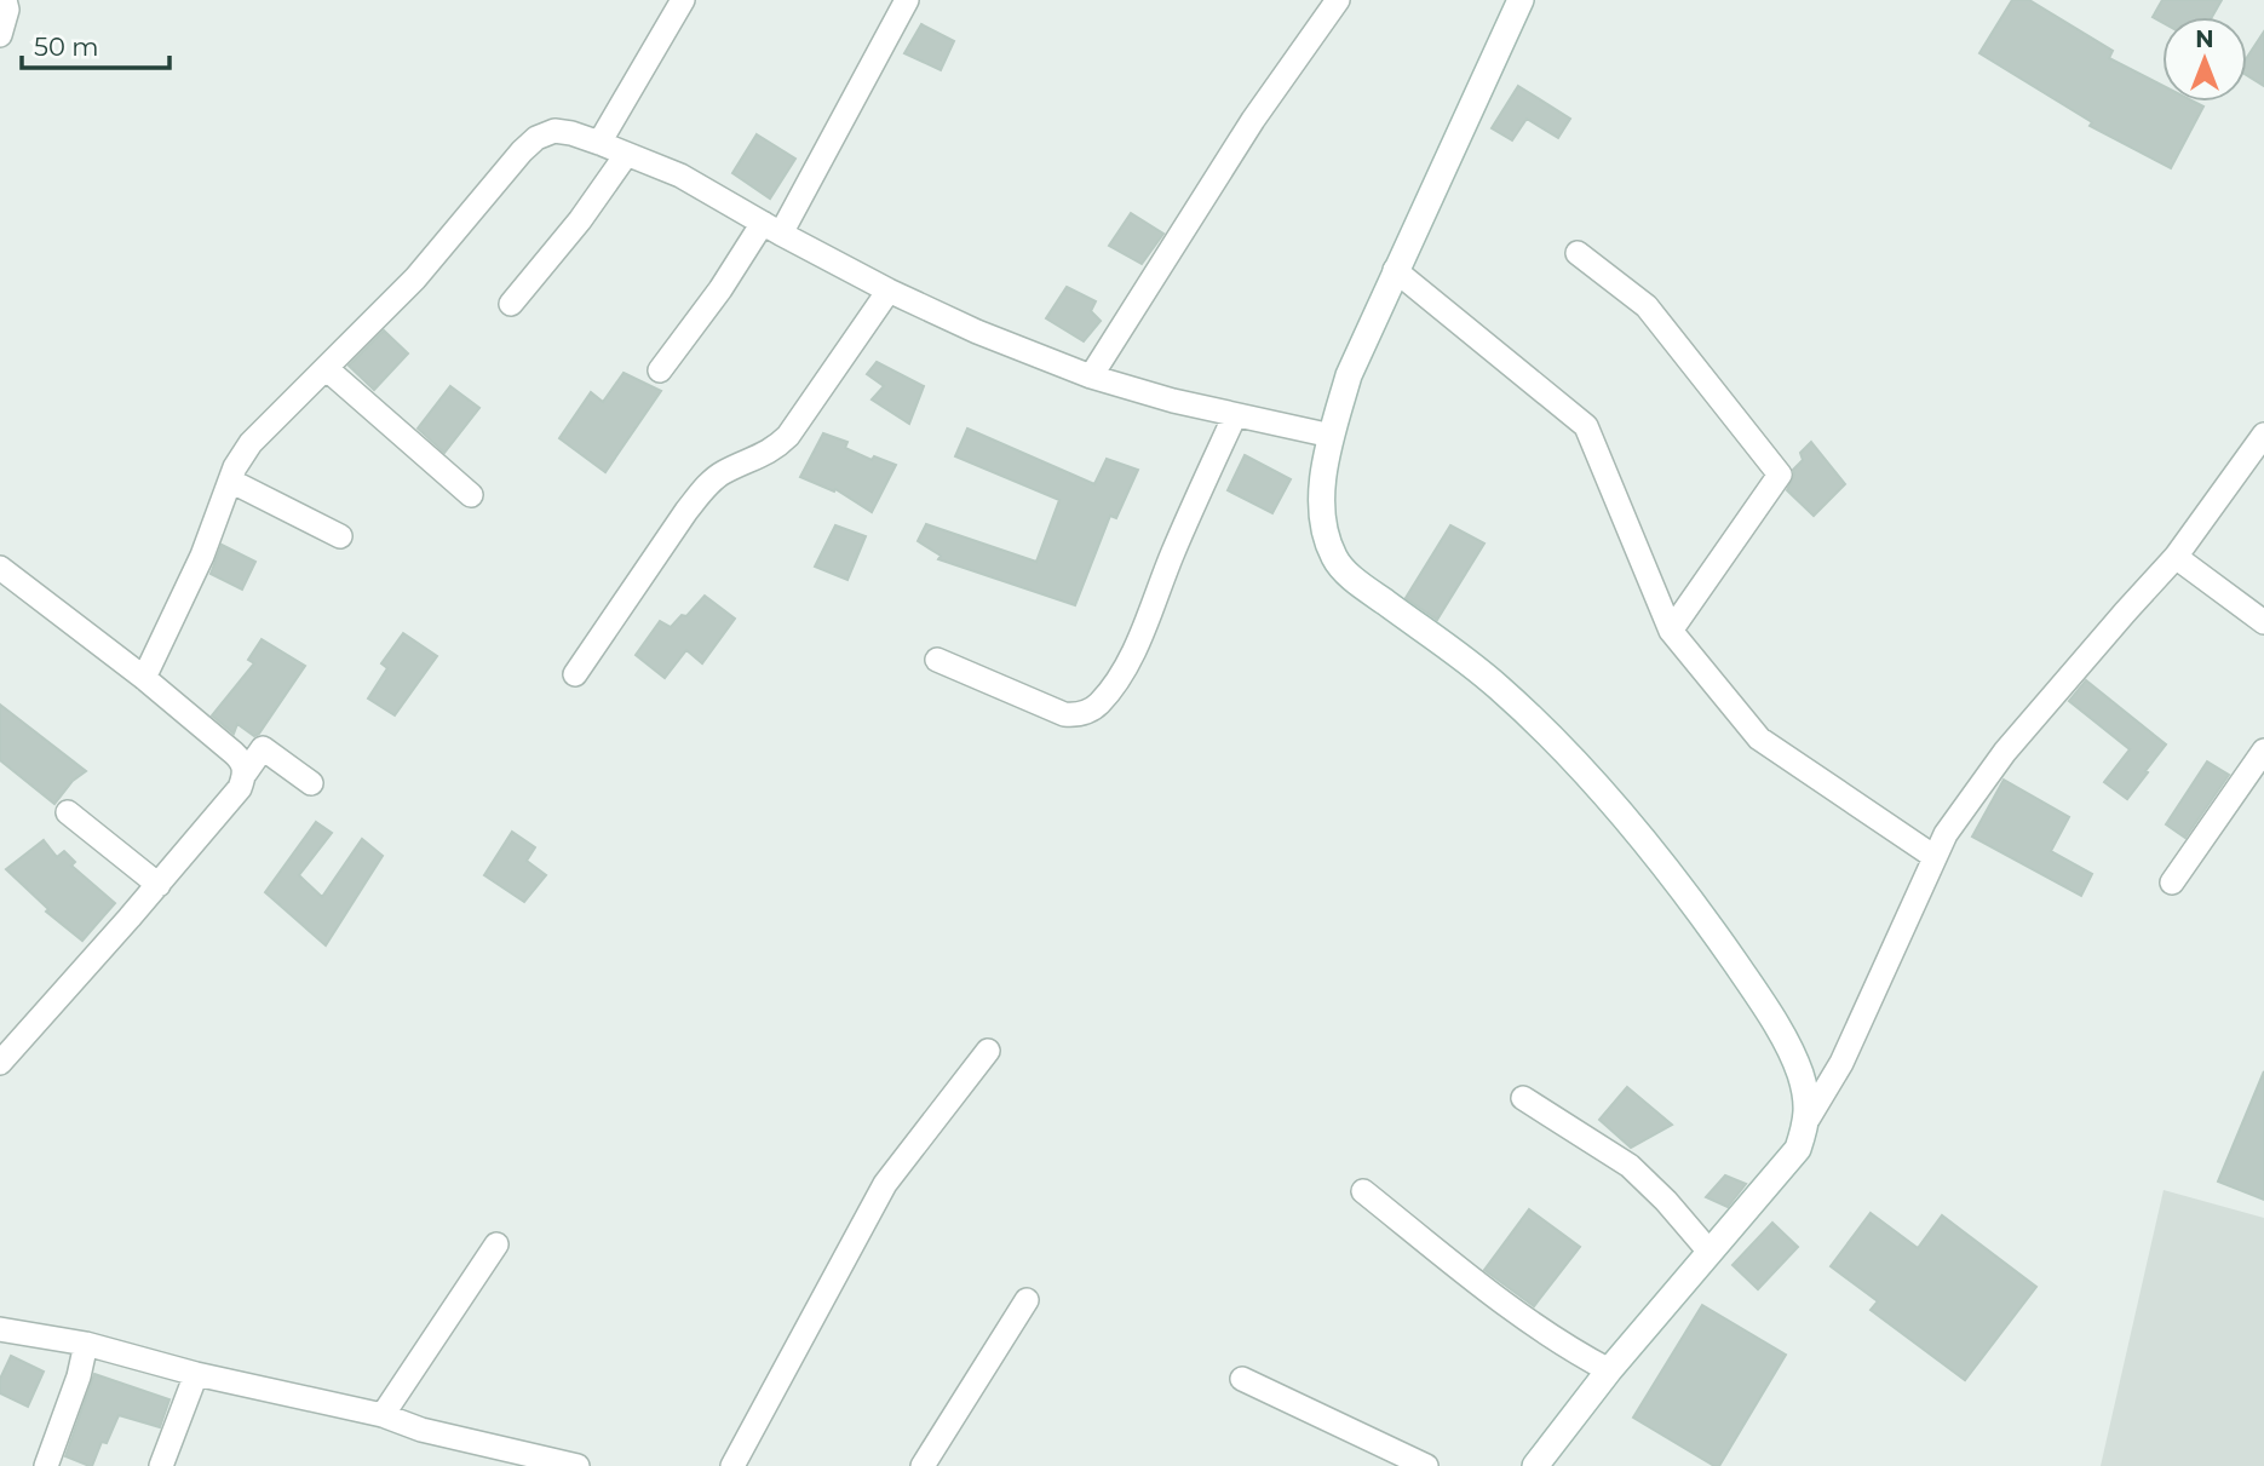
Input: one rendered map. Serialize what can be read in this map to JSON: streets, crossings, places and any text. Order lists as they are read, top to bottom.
{
  "scale_bar": "50 m",
  "north": "top"
}
